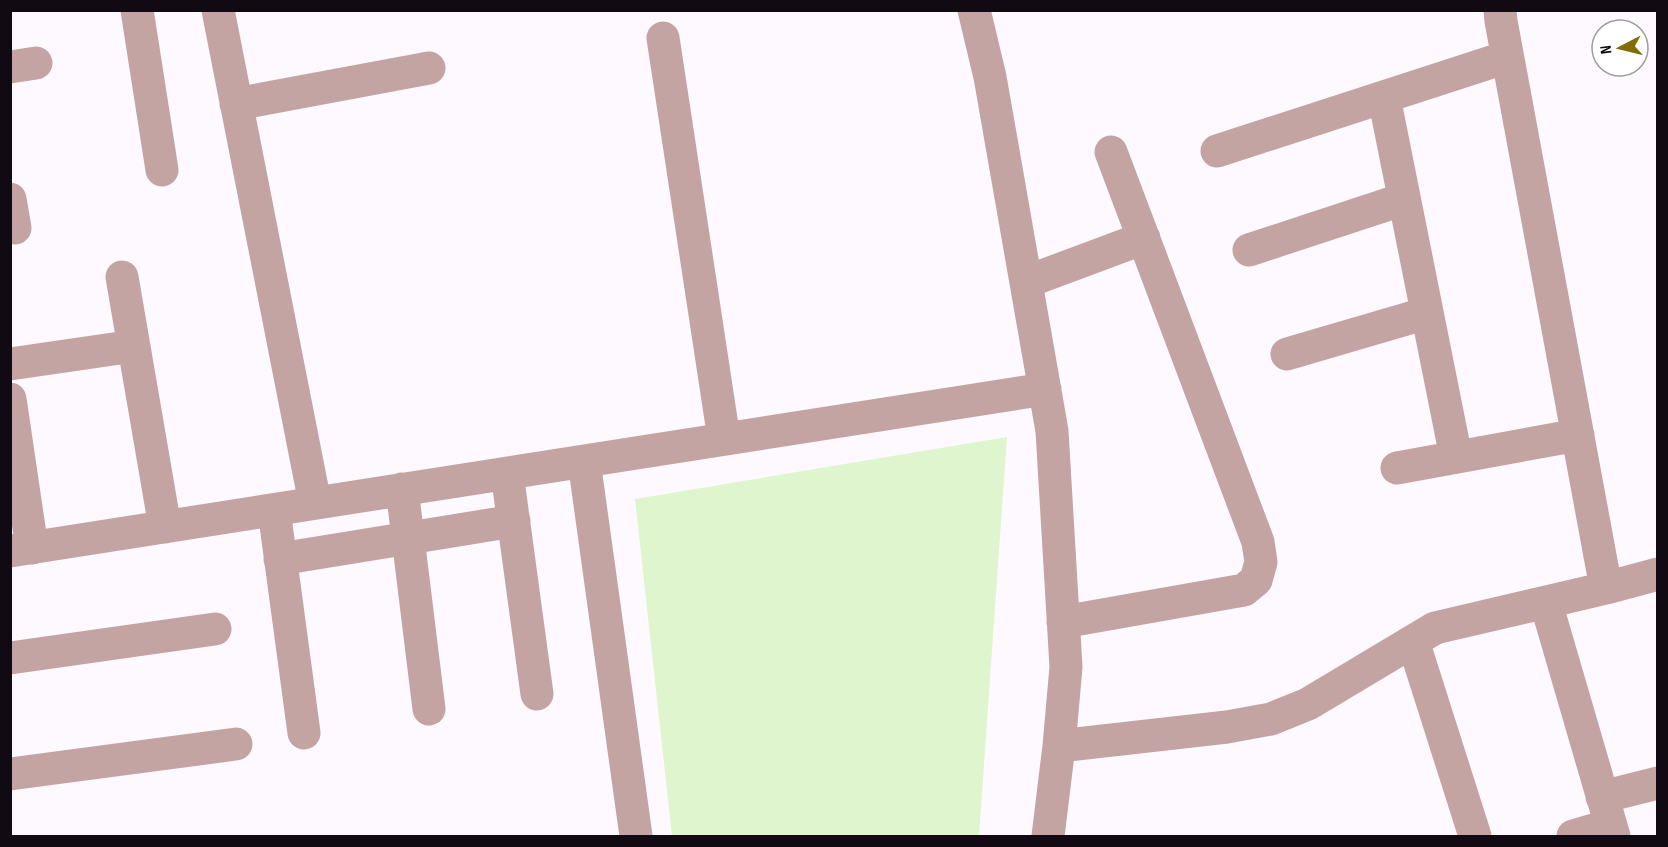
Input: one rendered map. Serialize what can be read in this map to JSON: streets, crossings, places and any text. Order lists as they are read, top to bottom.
{
  "north": "left"
}
